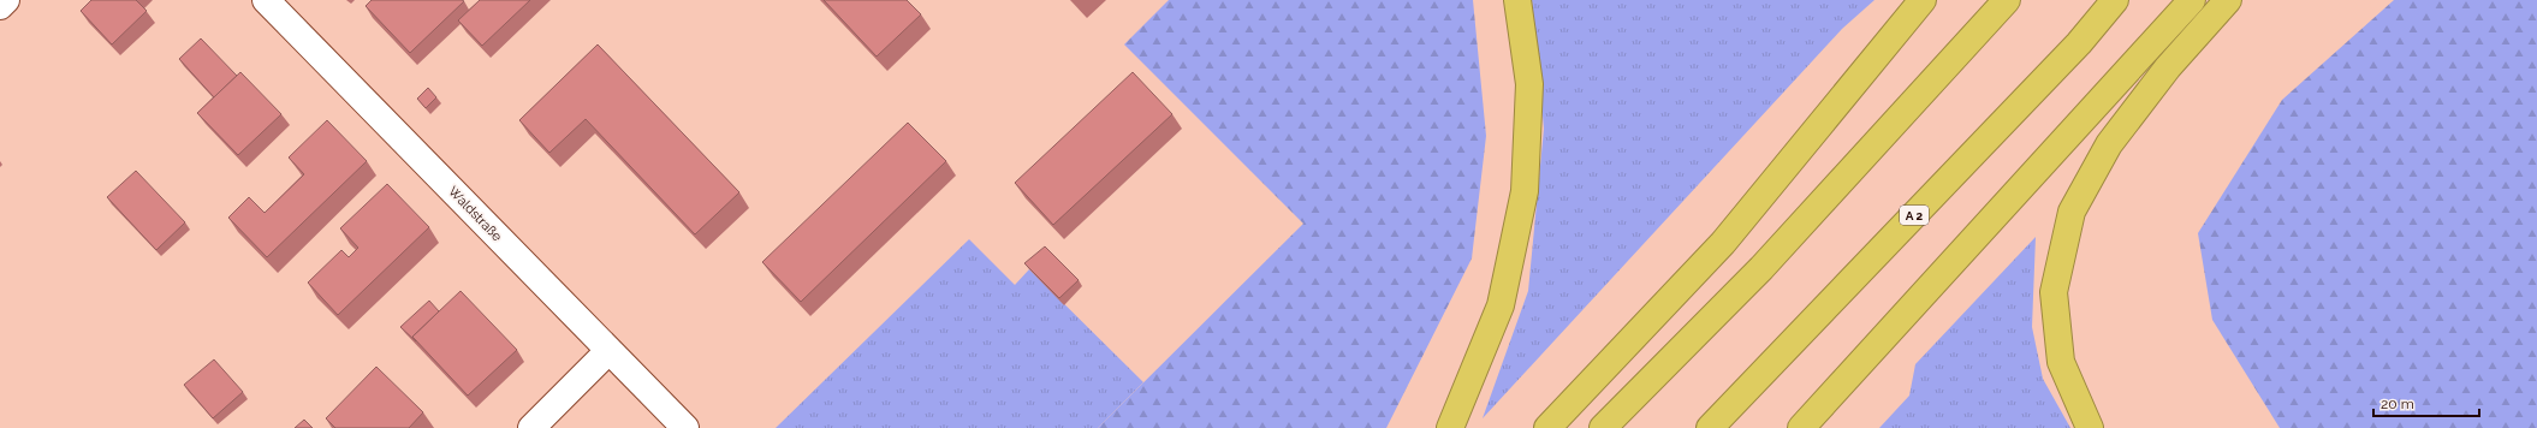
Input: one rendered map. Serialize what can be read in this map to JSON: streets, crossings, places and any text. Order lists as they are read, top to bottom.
{
  "streets": {
    "highway": ["A 2"],
    "street": ["Waldstraße"]
  },
  "scale_bar": "20 m"
}
